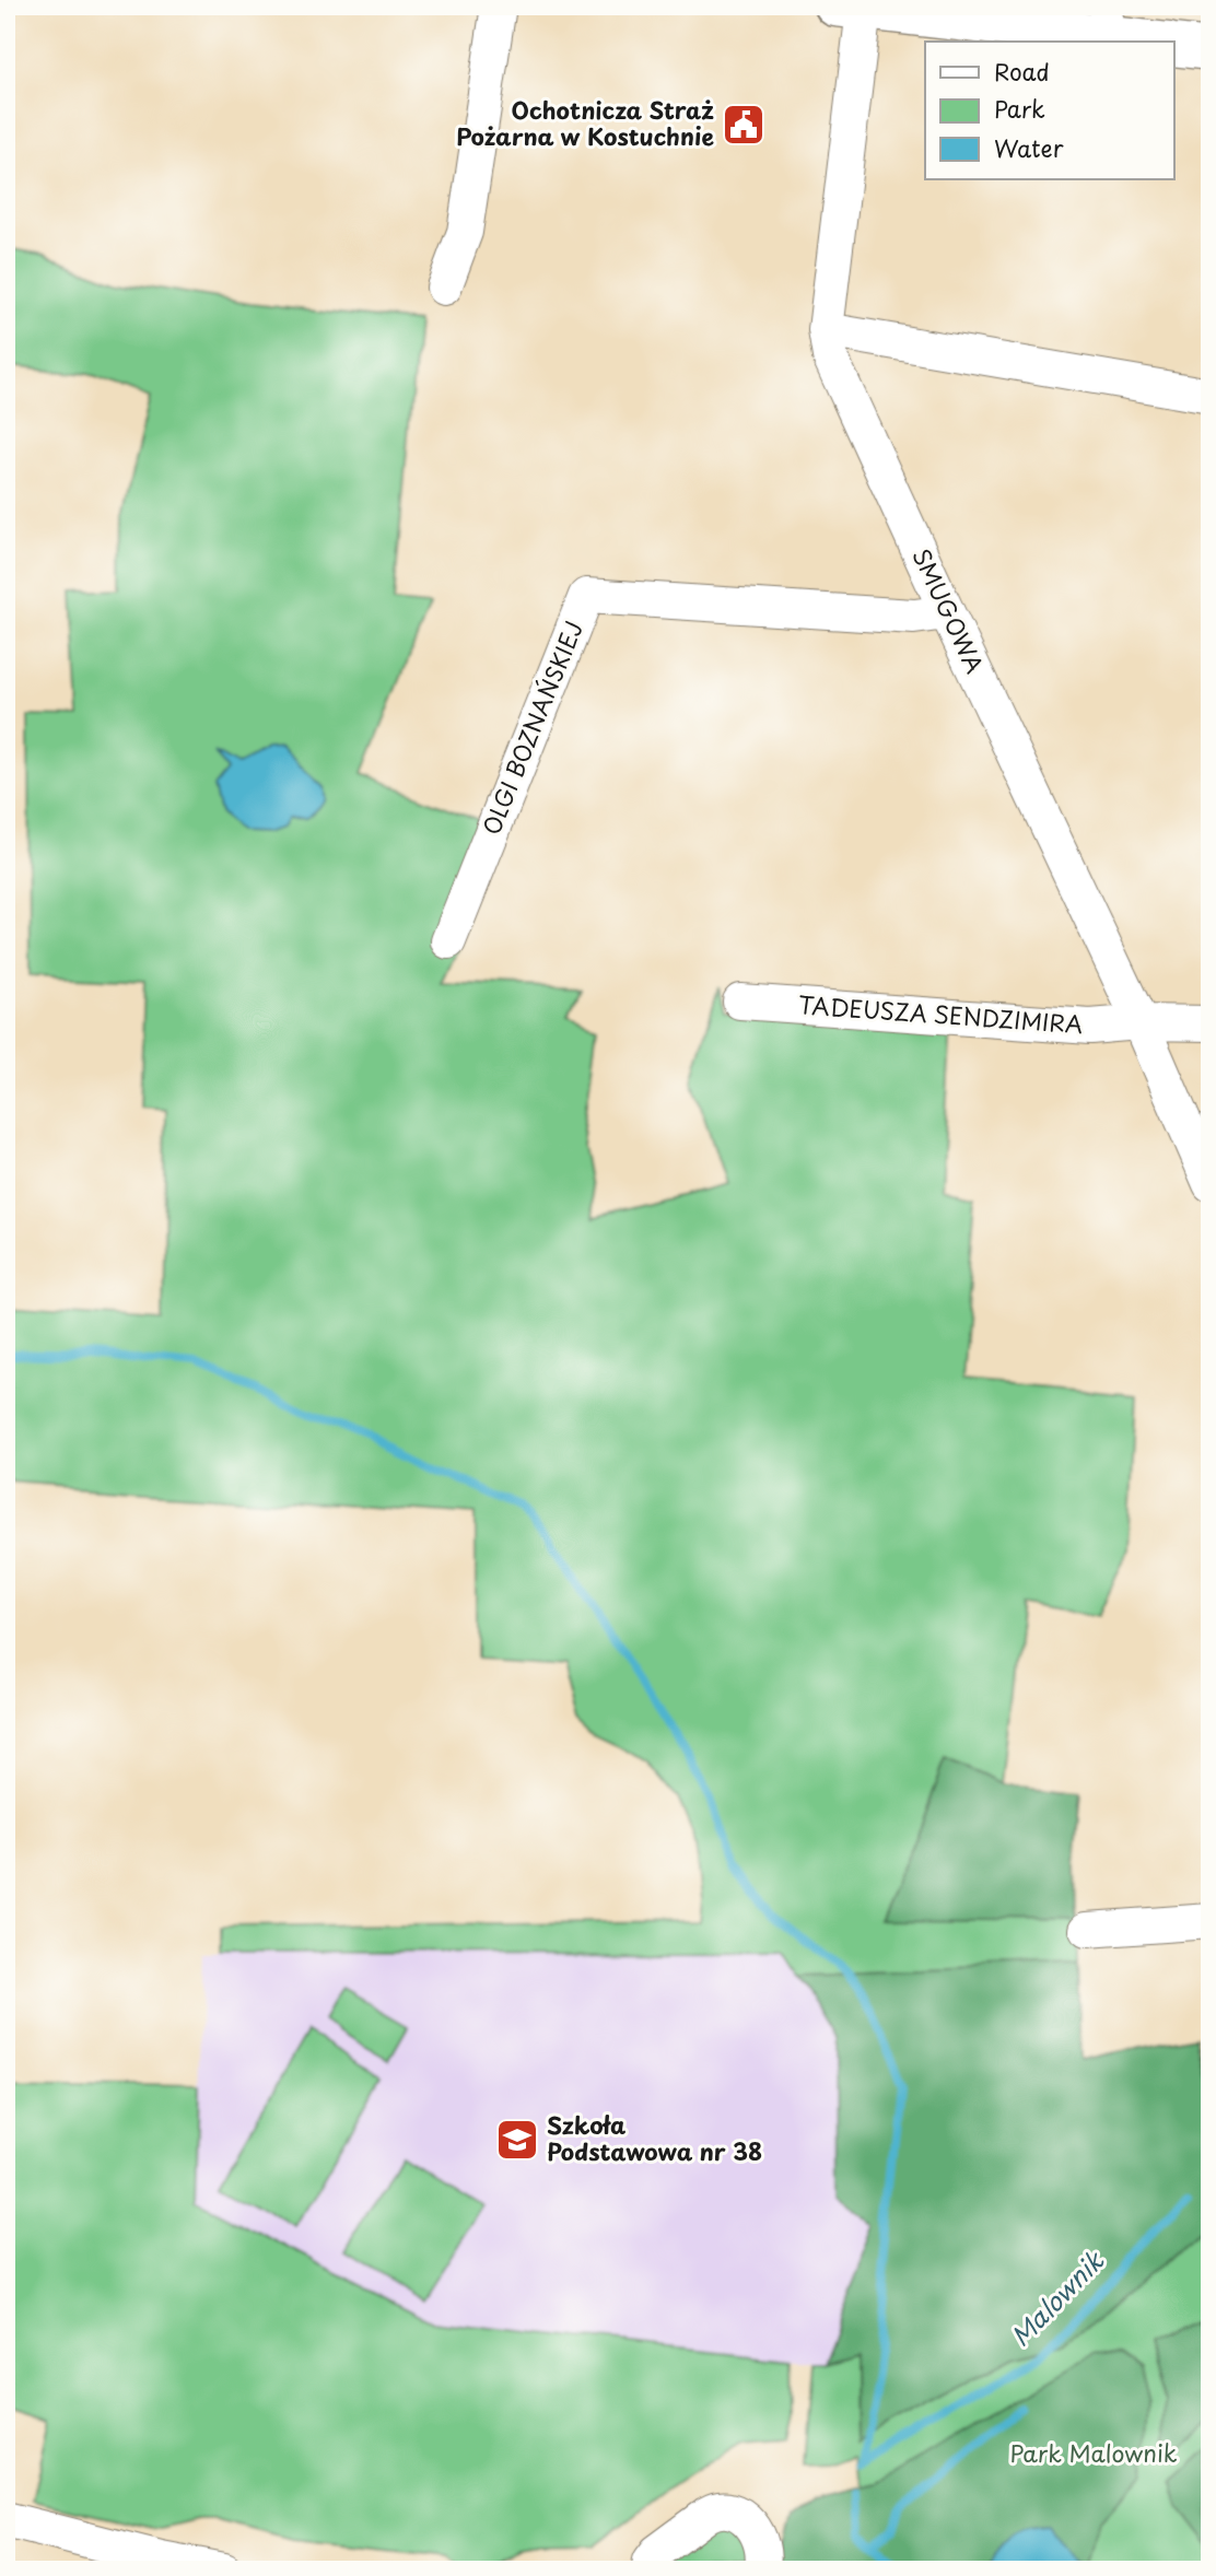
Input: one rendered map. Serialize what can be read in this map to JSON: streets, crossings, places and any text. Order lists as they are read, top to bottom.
{
  "streets": {
    "street": ["SMUGOWA", "OLGI BOZNAŃSKIEJ", "TADEUSZA SENDZIMIRA"]
  },
  "crossings": [
    ["SMUGOWA", "OLGI BOZNAŃSKIEJ"],
    ["SMUGOWA", "TADEUSZA SENDZIMIRA"]
  ],
  "water": ["Malownik"],
  "parks": ["Park Malownik"],
  "places": {
    "public building": ["Ochotnicza Straż Pożarna w Kostuchnie"],
    "school or university": ["Szkoła Podstawowa nr 38"]
  },
  "legend": ["Road", "Park", "Water"]
}
